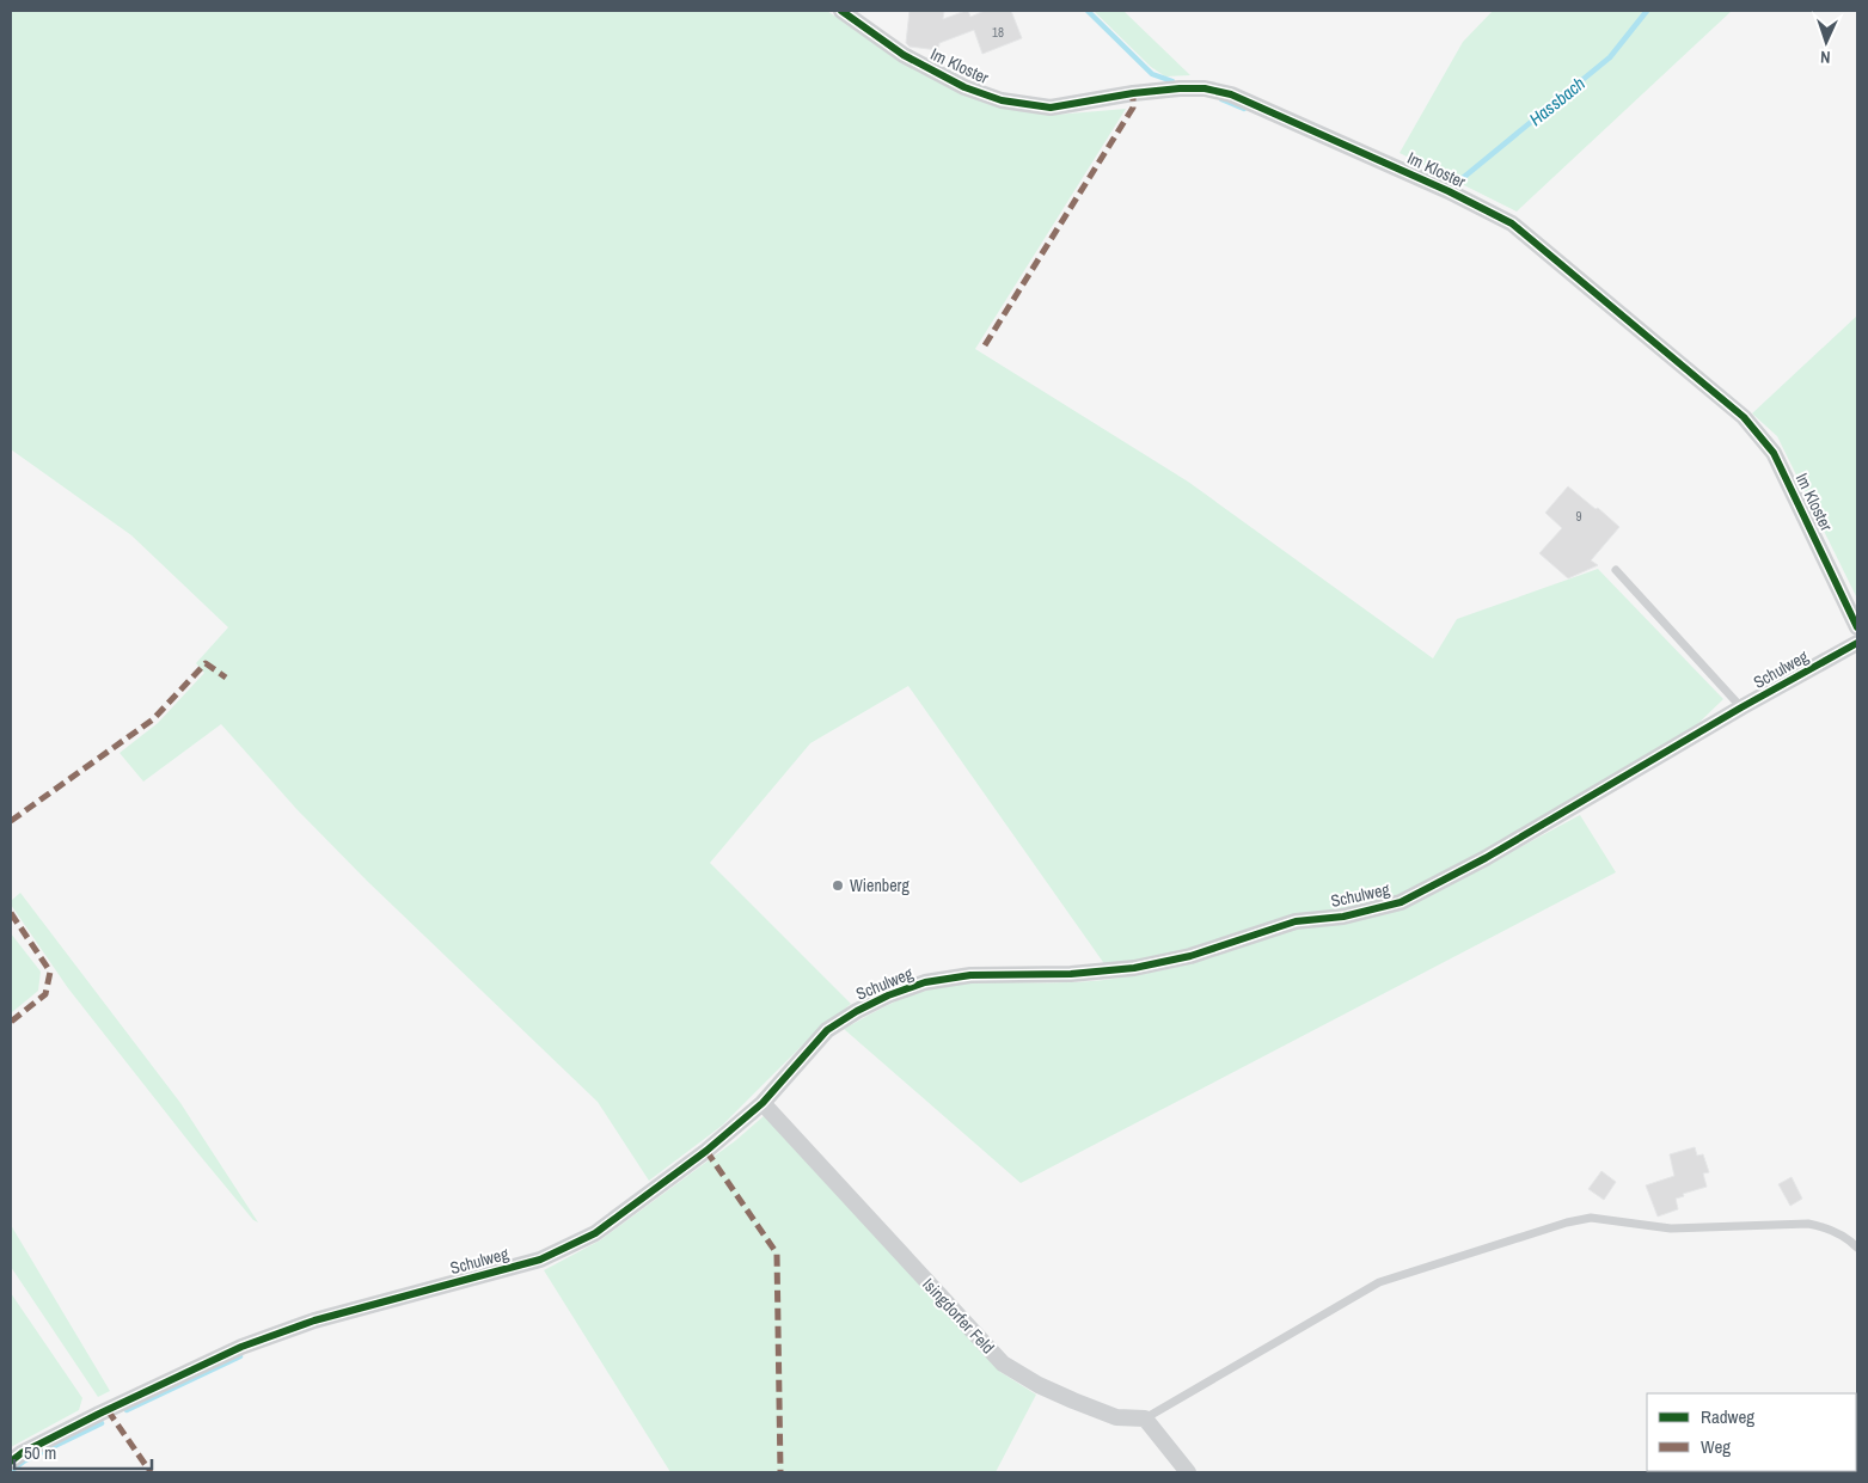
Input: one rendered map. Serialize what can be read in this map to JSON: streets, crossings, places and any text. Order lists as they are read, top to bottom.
{
  "streets": {
    "street": ["Im Kloster", "Schulweg", "Isingdorfer Feld"]
  },
  "crossings": [
    ["Schulweg", "Isingdorfer Feld"]
  ],
  "water": ["Hassbach"],
  "places": ["Wienberg"],
  "house_numbers": ["18", "9"],
  "legend": ["Radweg", "Weg"],
  "scale_bar": "50 m",
  "north": "bottom"
}
